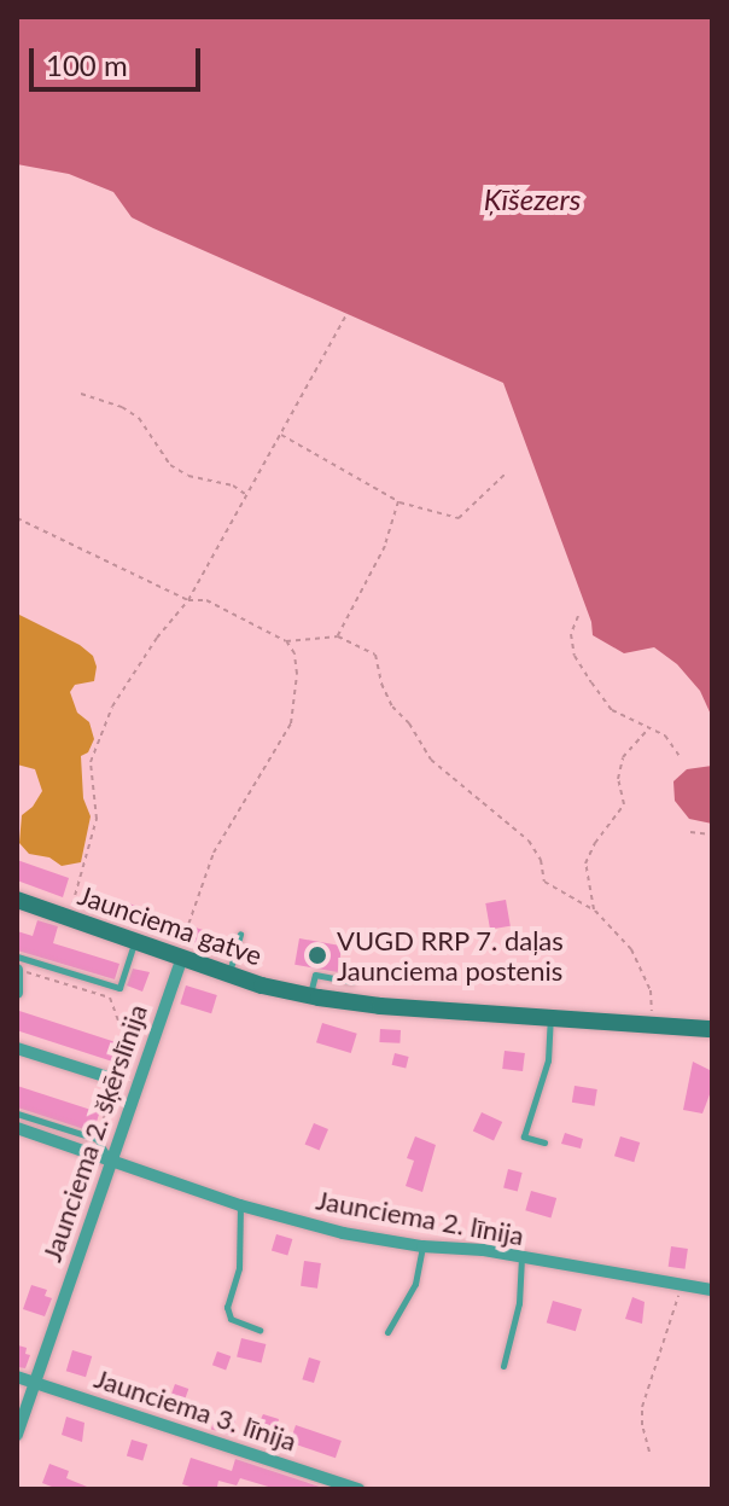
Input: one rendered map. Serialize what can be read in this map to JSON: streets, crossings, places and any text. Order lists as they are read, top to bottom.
{
  "streets": {
    "main road": ["Jaunciema gatve"],
    "street": ["Jaunciema 2. šķērslīnija", "Jaunciema 2. līnija", "Jaunciema 3. līnija"]
  },
  "crossings": [
    ["Jaunciema gatve", "Jaunciema 2. šķērslīnija"],
    ["Jaunciema 2. šķērslīnija", "Jaunciema 2. līnija"],
    ["Jaunciema 2. šķērslīnija", "Jaunciema 3. līnija"]
  ],
  "water": ["Ķīšezers"],
  "places": ["VUGD RRP 7. daļas Jaunciema postenis"],
  "scale_bar": "100 m"
}
